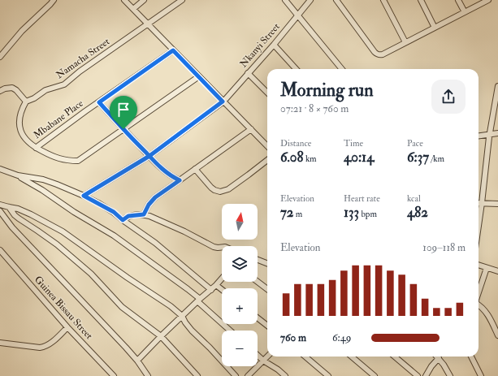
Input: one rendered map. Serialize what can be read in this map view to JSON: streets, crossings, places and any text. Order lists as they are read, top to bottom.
{
  "streets": {
    "street": [
      "Nkanyi Street",
      "Namacha Street",
      "Mbabane Place",
      "Guinea Bissau Street"
    ]
  },
  "north": "top",
  "page": {
    "heading": ["Morning run", "07:21 · 8 × 760 m"],
    "stats": [
      ["Distance", "6.08 km"],
      ["Time", "40:14"],
      ["Pace", "6:37 /km"],
      ["Elevation", "72 m"],
      ["Heart rate", "133 bpm"],
      ["kcal", "482"]
    ],
    "map_buttons": ["+", "−"],
    "chart": ["Elevation", "109–118 m"],
    "list": [
      {
        "name": "760 m",
        "note": "6:49"
      }
    ]
  }
}
